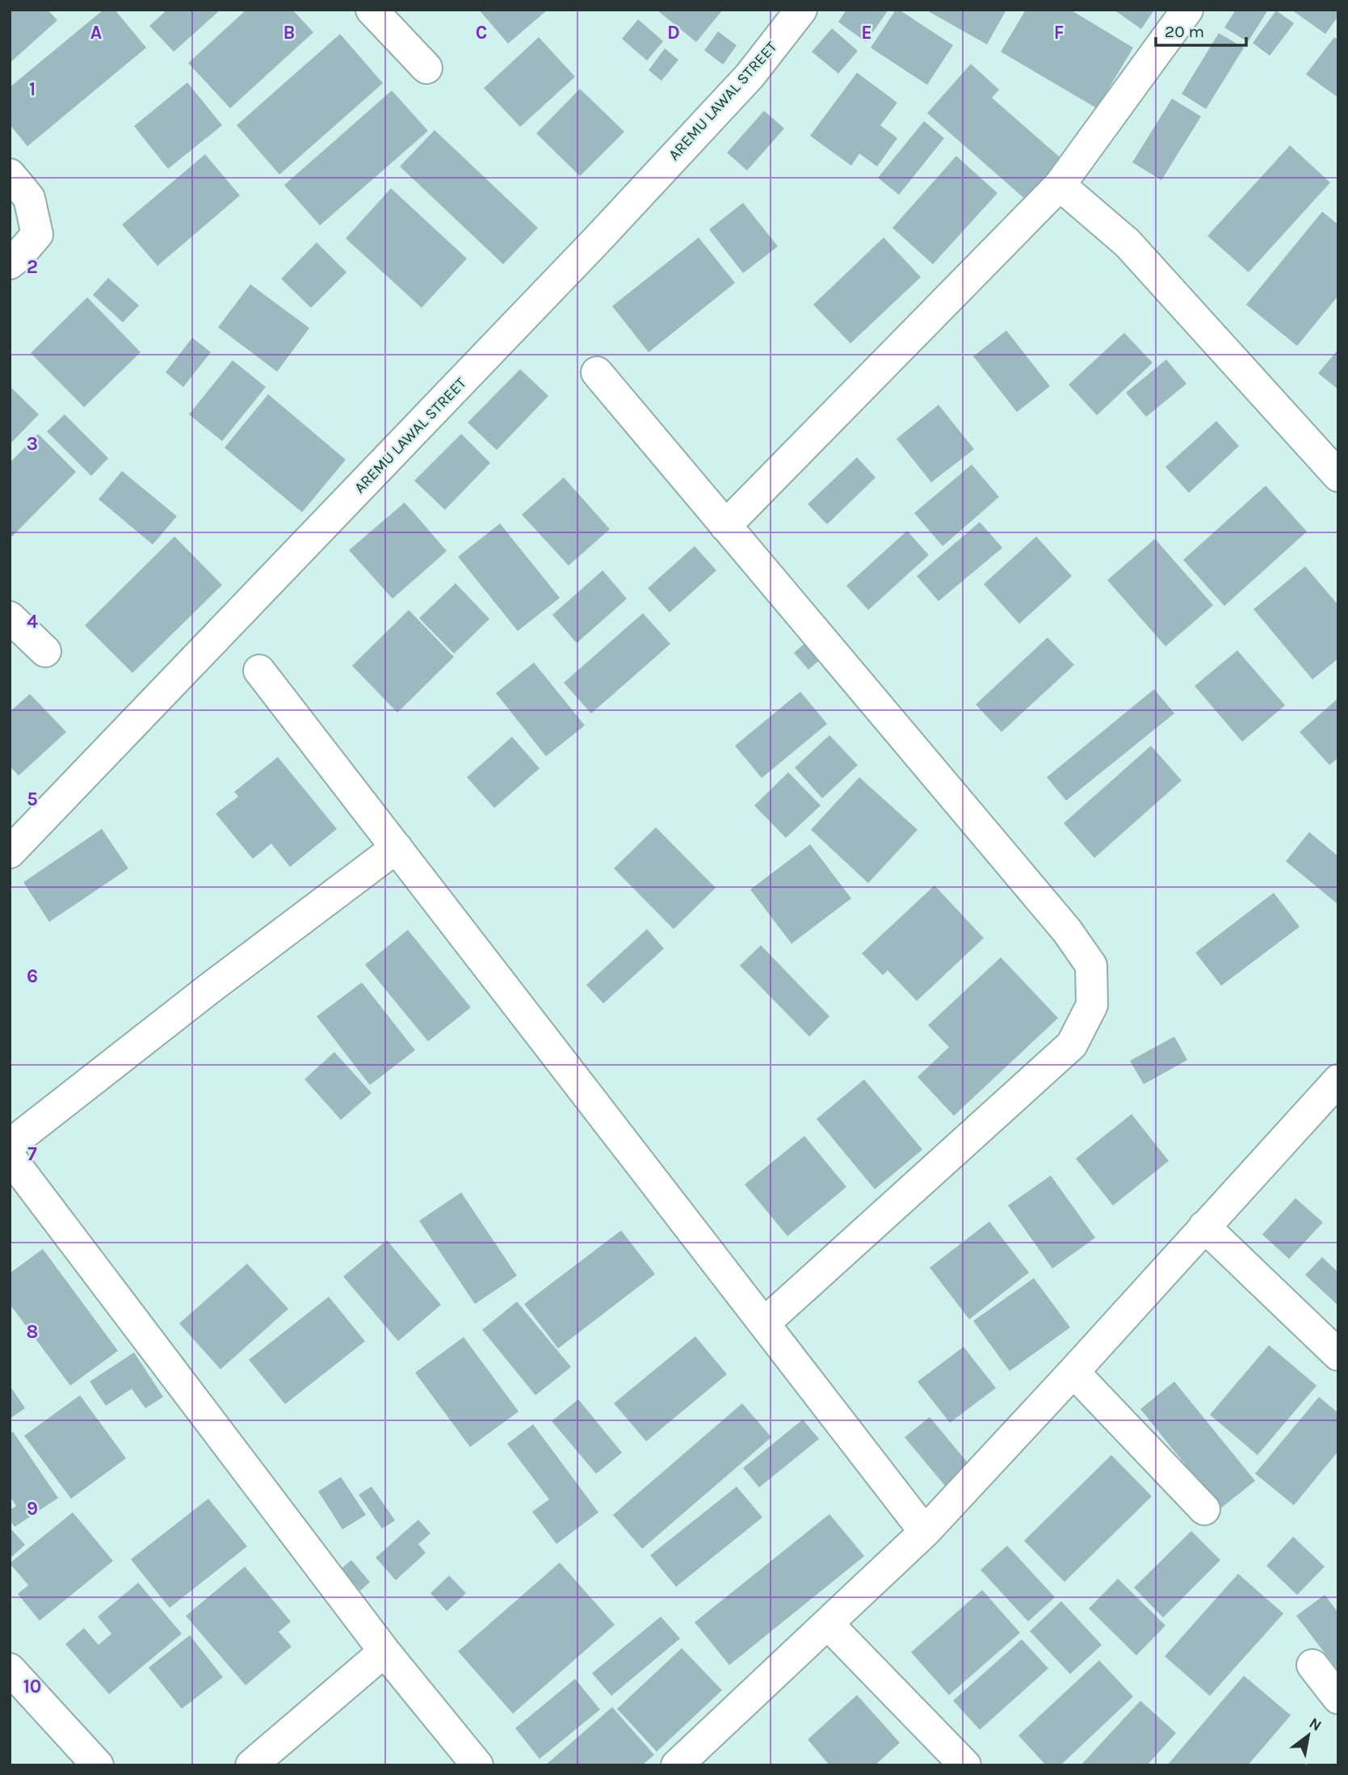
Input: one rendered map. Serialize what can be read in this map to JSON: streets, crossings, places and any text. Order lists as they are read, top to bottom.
{
  "streets": {
    "street": ["AREMU LAWAL STREET"]
  },
  "scale_bar": "20 m",
  "north": "top right",
  "grid": {
    "columns": [
      "A",
      "B",
      "C",
      "D",
      "E",
      "F"
    ],
    "rows": [
      "1",
      "2",
      "3",
      "4",
      "5",
      "6",
      "7",
      "8",
      "9",
      "10"
    ]
  }
}
